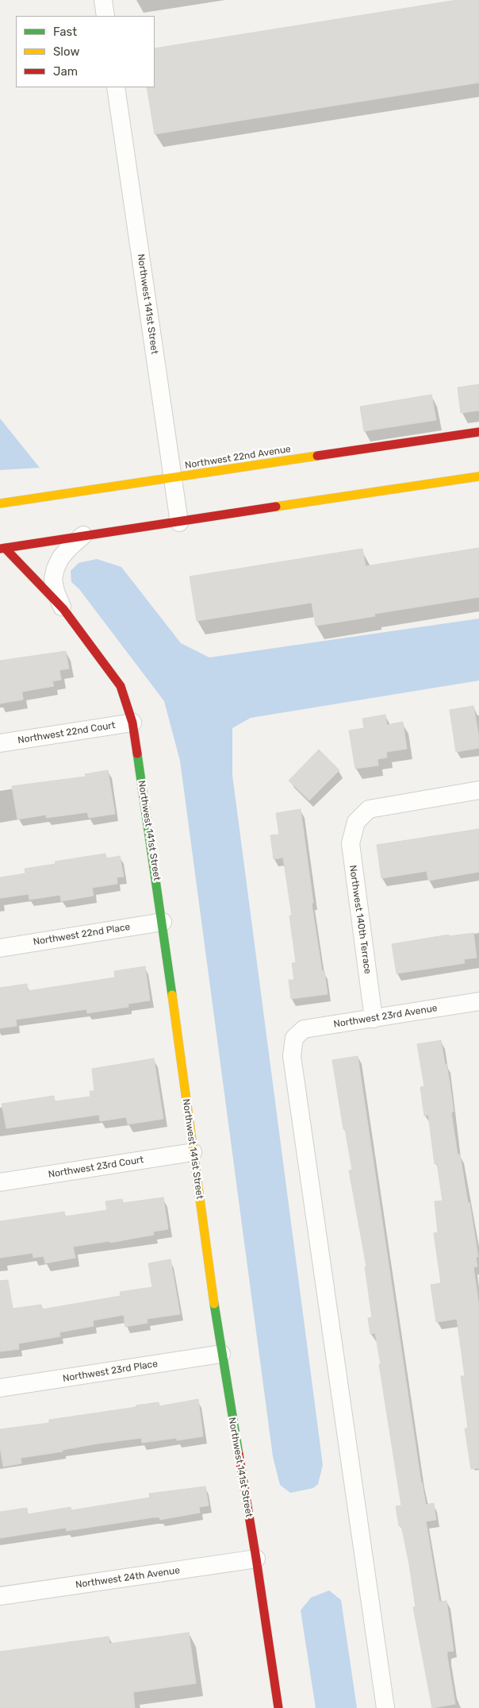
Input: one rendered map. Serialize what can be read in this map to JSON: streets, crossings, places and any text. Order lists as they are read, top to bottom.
{
  "streets": {
    "street": [
      "Northwest 141st Street",
      "Northwest 22nd Avenue",
      "Northwest 22nd Court",
      "Northwest 140th Terrace",
      "Northwest 22nd Place",
      "Northwest 23rd Avenue",
      "Northwest 23rd Court",
      "Northwest 23rd Place",
      "Northwest 24th Avenue"
    ]
  },
  "crossings": [
    ["Northwest 141st Street", "Northwest 22nd Avenue"],
    ["Northwest 141st Street", "Northwest 22nd Court"],
    ["Northwest 141st Street", "Northwest 22nd Place"],
    ["Northwest 141st Street", "Northwest 23rd Court"],
    ["Northwest 141st Street", "Northwest 23rd Place"],
    ["Northwest 141st Street", "Northwest 24th Avenue"],
    ["Northwest 140th Terrace", "Northwest 23rd Avenue"]
  ],
  "legend": ["Fast", "Slow", "Jam"]
}
